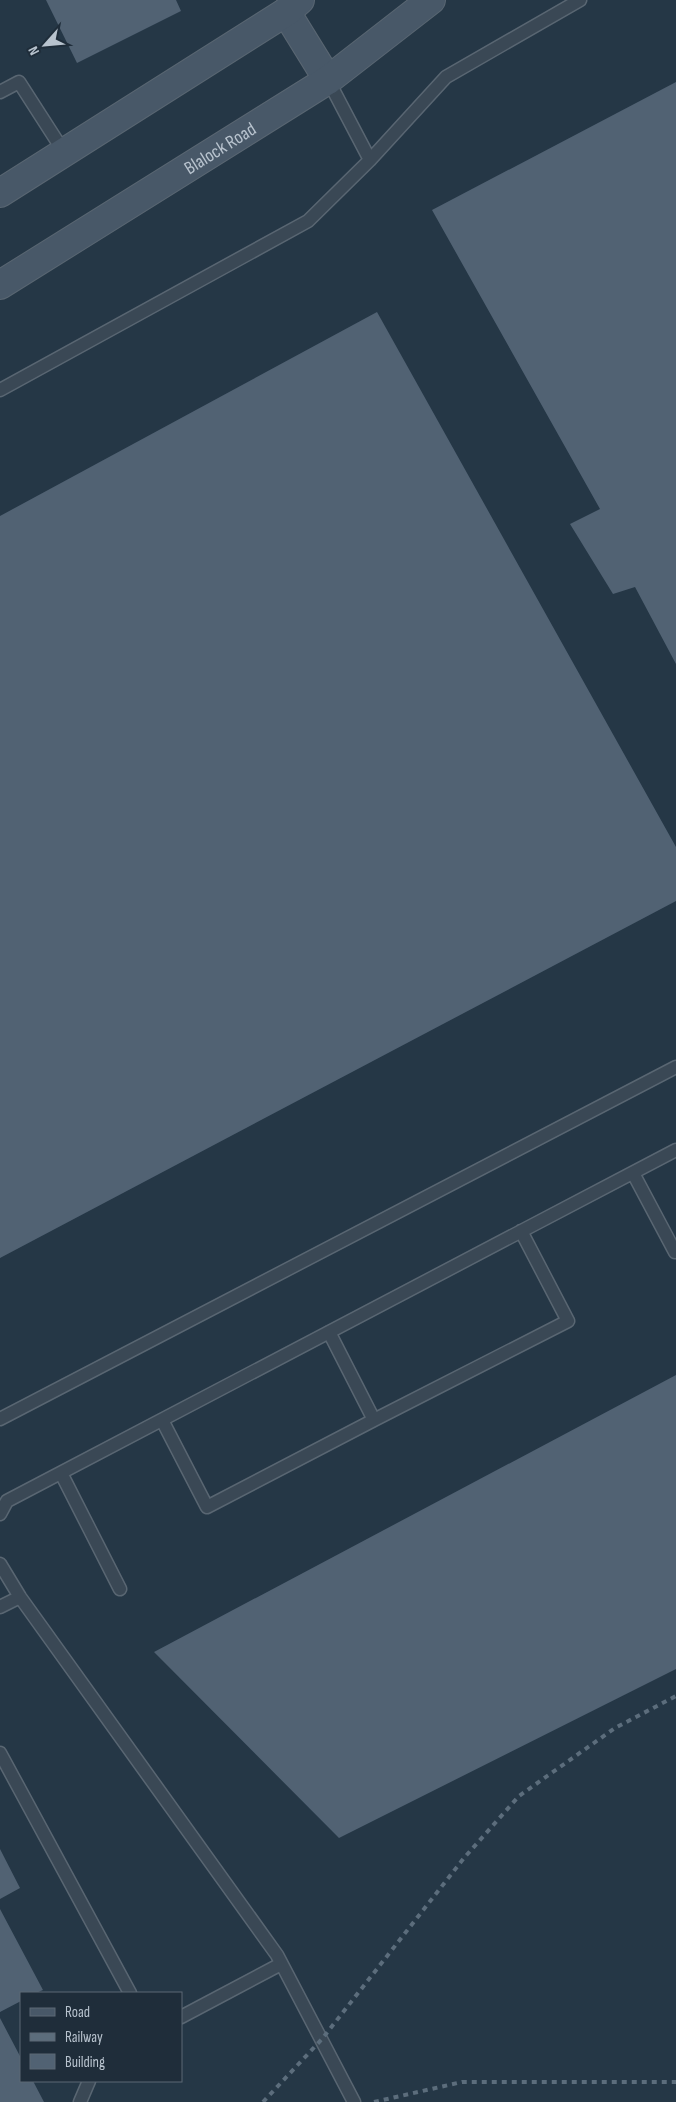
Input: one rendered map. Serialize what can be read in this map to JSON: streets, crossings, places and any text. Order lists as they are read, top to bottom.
{
  "streets": {
    "main road": ["Blalock Road"]
  },
  "legend": ["Road", "Railway", "Building"],
  "north": "bottom left"
}
